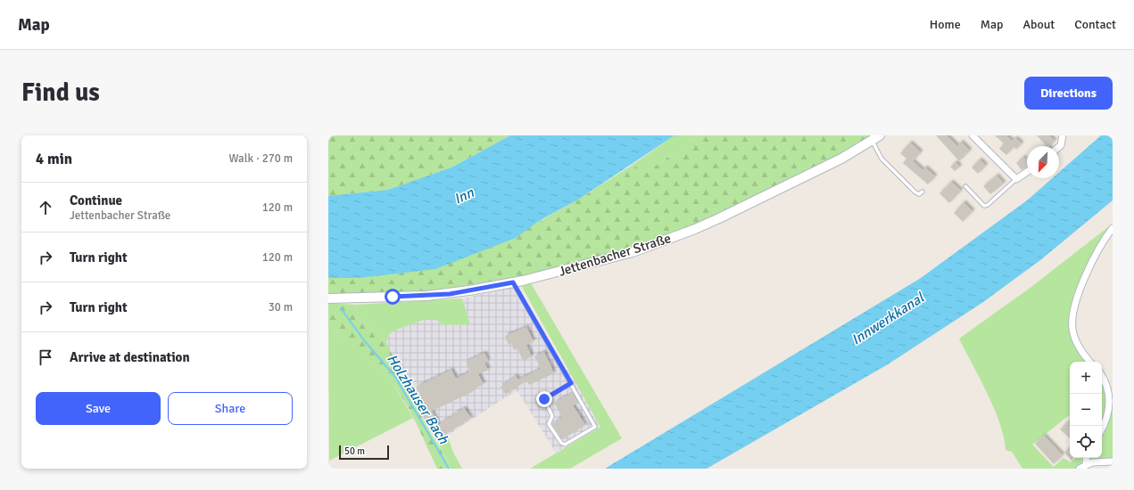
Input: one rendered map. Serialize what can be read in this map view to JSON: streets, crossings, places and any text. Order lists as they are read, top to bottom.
{
  "streets": {
    "street": ["Jettenbacher Straße"]
  },
  "water": ["Inn", "Innwerkkanal", "Holzhauser Bach"],
  "scale_bar": "50 m",
  "north": "bottom left",
  "page": {
    "header": "Map",
    "nav": [
      "Home",
      "Map",
      "About",
      "Contact"
    ],
    "buttons": [
      "Directions",
      ["Save", "Share"]
    ],
    "title": "Find us",
    "heading": ["4 min", "Walk · 270 m"],
    "list": [
      ["Continue", "Jettenbacher Straße", "120 m"],
      ["Turn right", "120 m"],
      ["Turn right", "30 m"],
      "Arrive at destination"
    ],
    "map_buttons": ["+", "−"],
    "scale": "50 m"
  }
}
